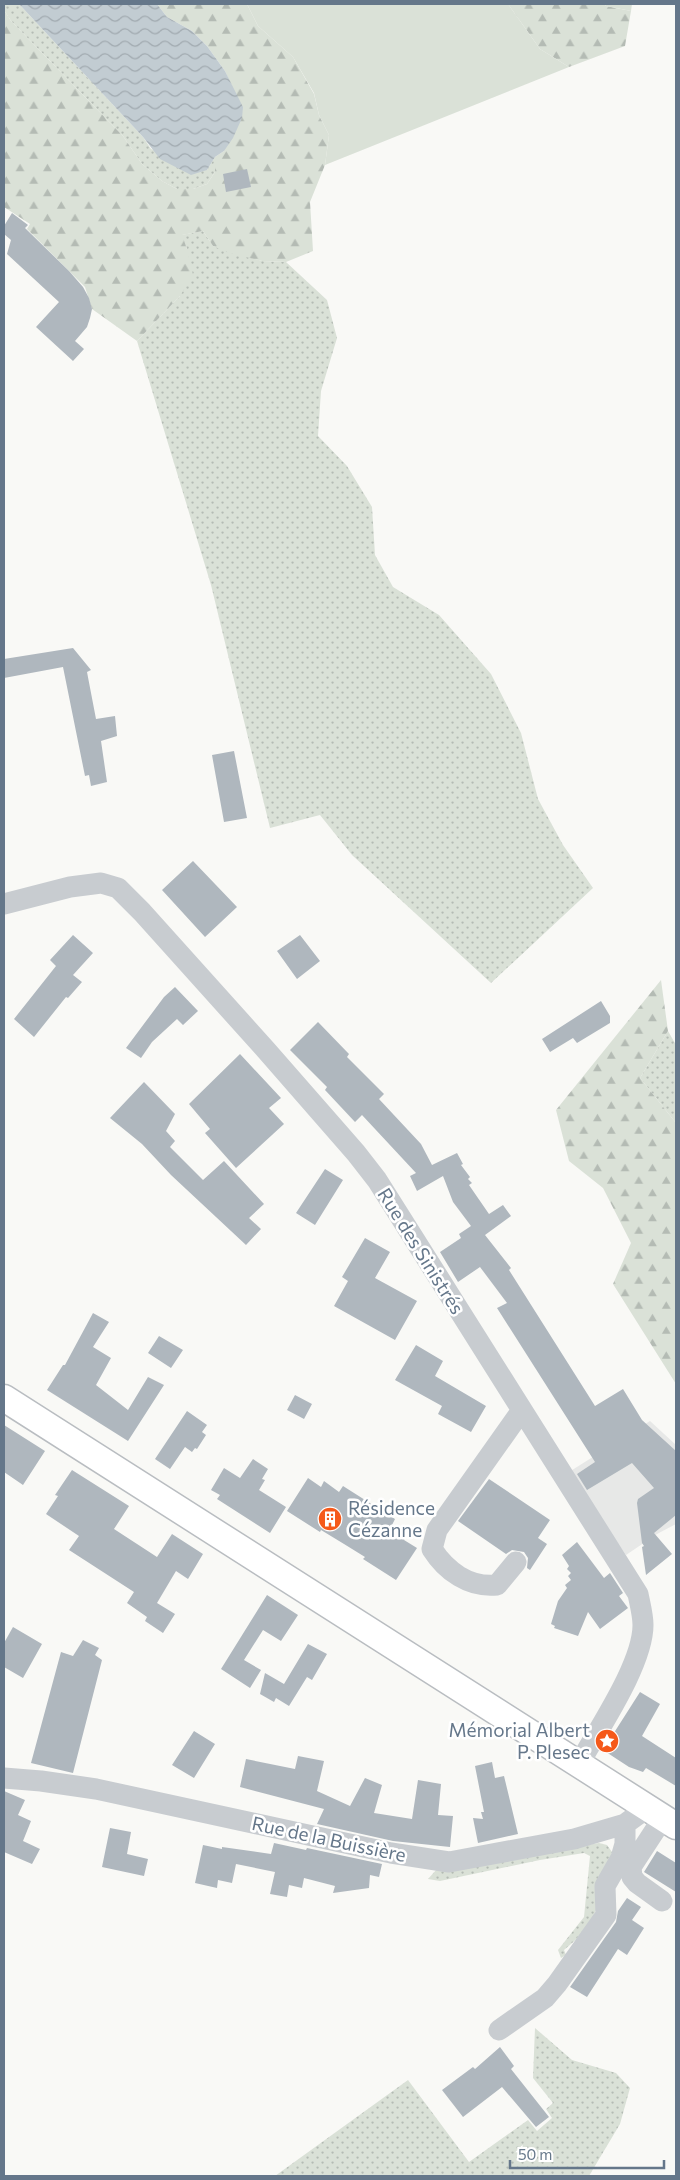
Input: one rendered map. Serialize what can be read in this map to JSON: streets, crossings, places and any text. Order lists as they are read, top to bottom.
{
  "streets": {
    "street": ["Rue des Sinistrés", "Rue de la Buissière"]
  },
  "places": {
    "building": ["Résidence Cézanne"],
    "place": ["Mémorial Albert P. Plesec"]
  },
  "scale_bar": "50 m"
}
